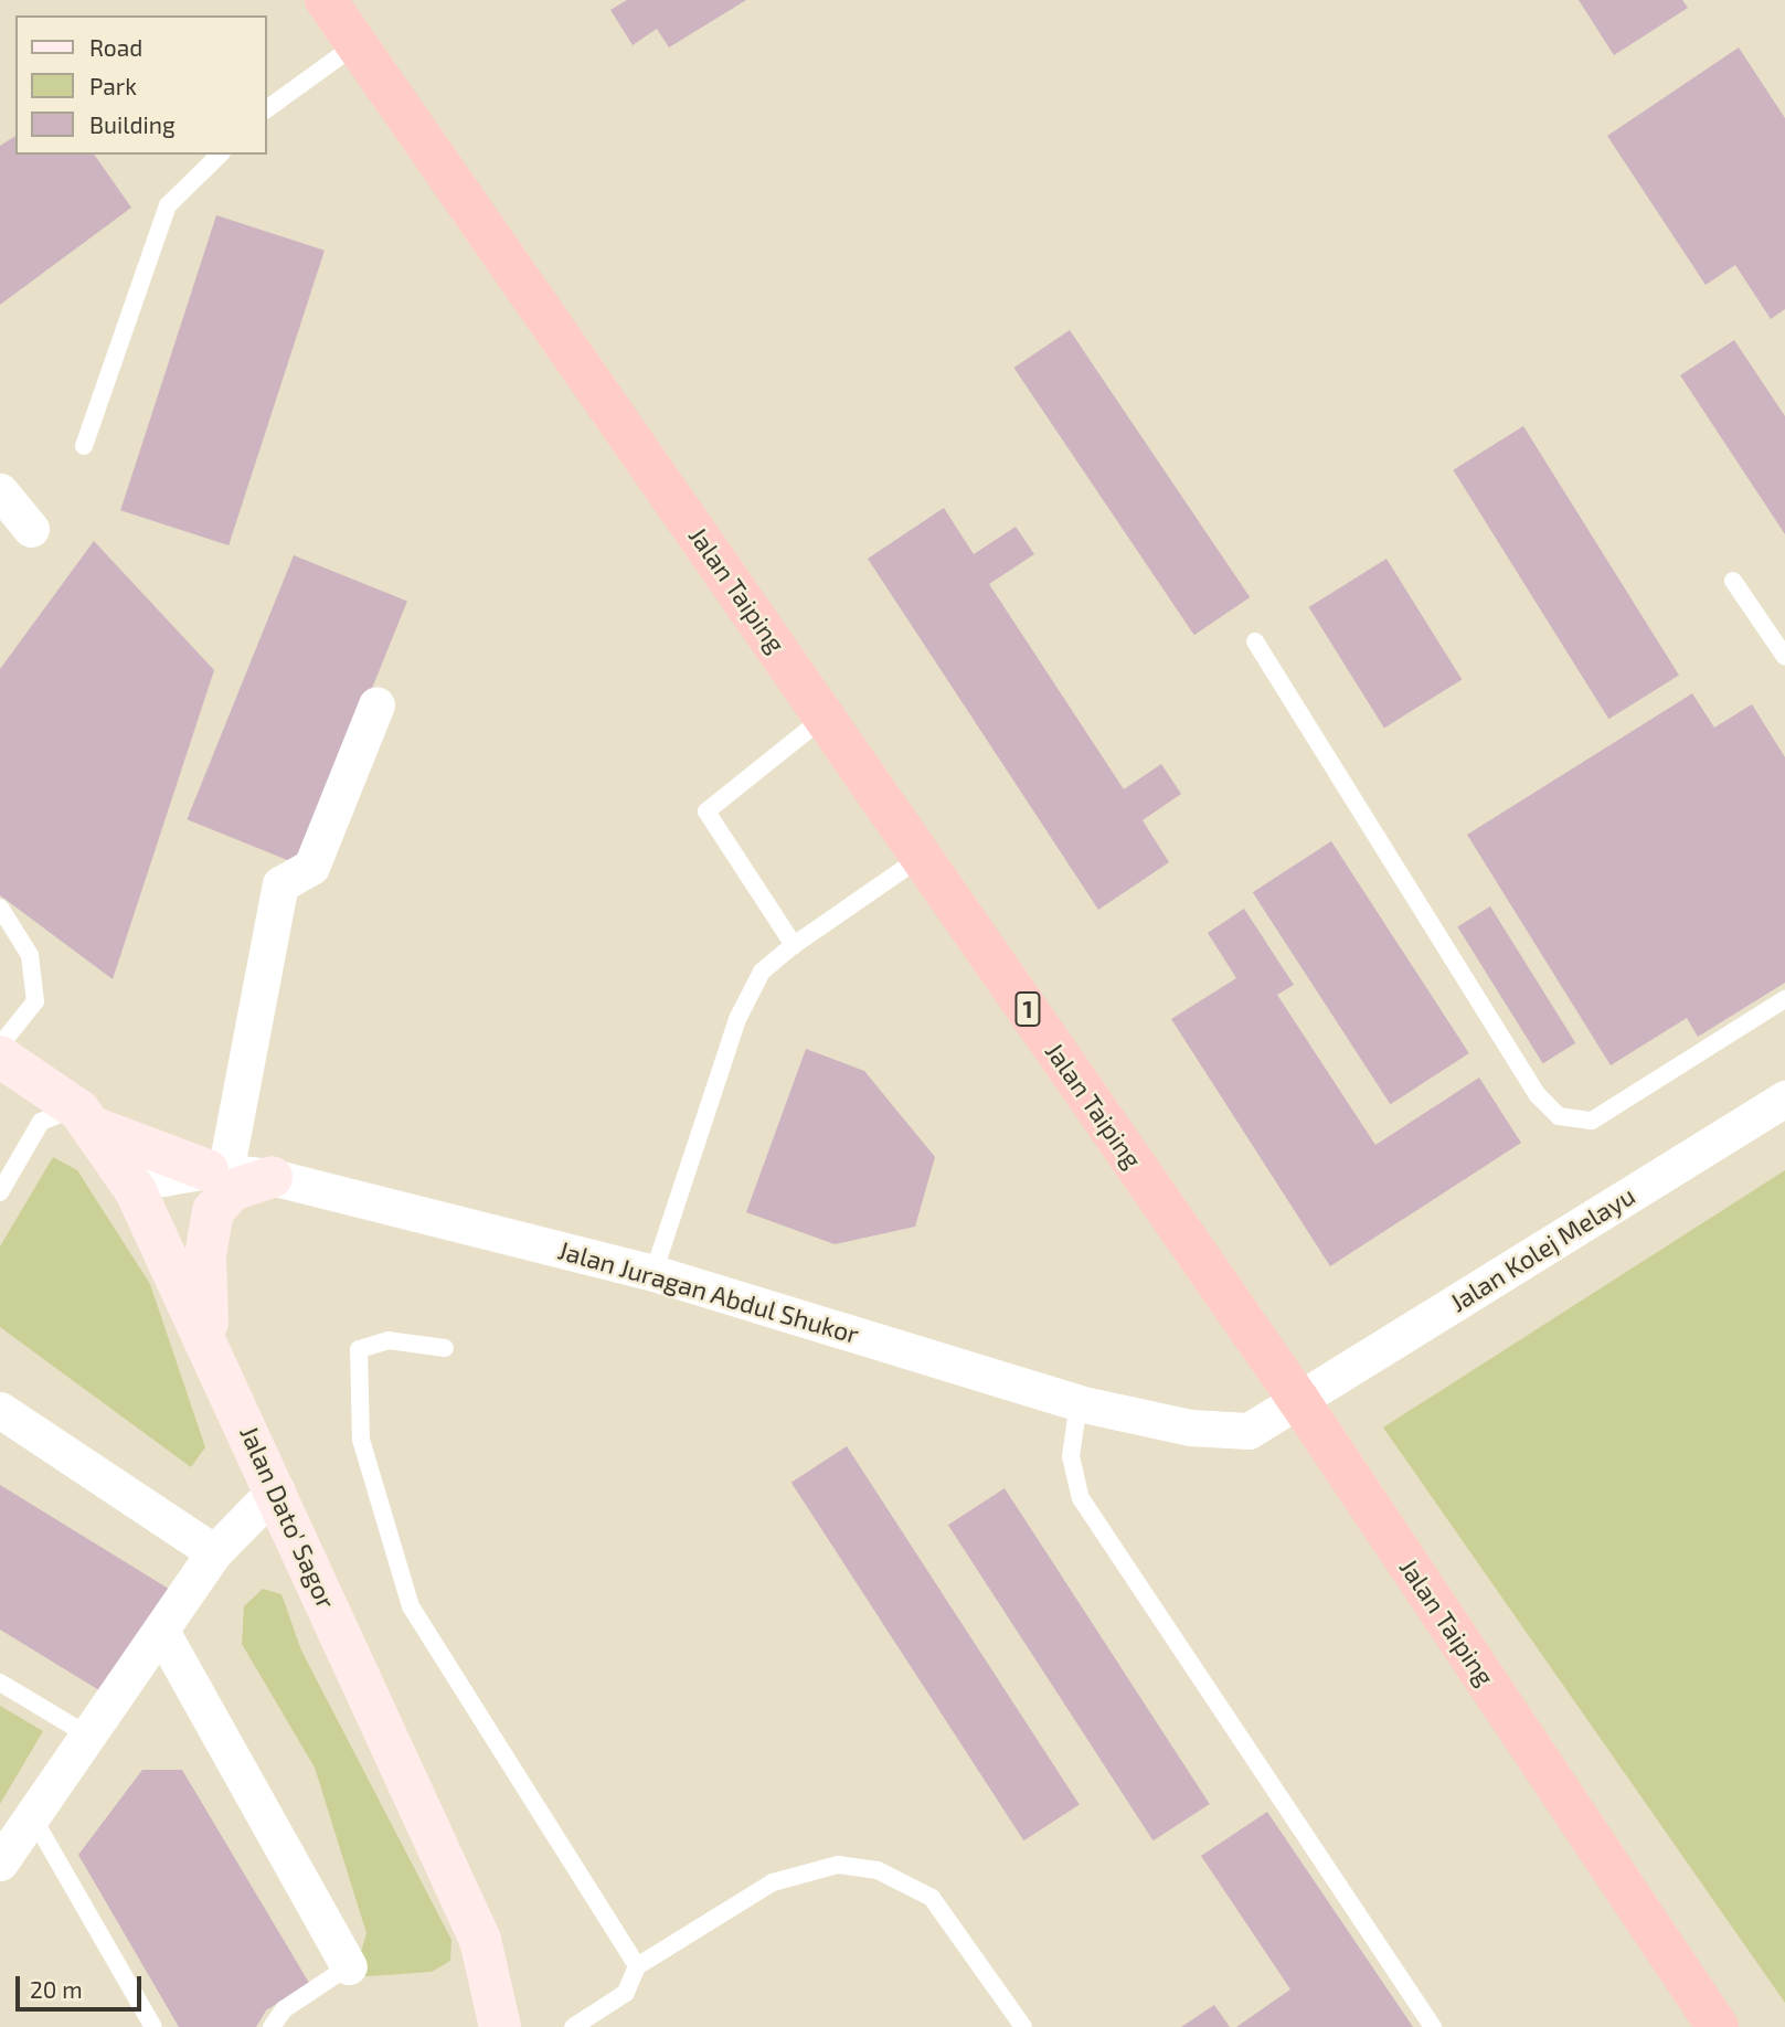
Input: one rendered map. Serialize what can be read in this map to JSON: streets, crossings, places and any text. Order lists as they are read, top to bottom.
{
  "streets": {
    "highway": ["Jalan Taiping", "1"],
    "main road": ["Jalan Dato' Sagor"],
    "street": ["Jalan Kolej Melayu", "Jalan Juragan Abdul Shukor"]
  },
  "crossings": [
    ["Jalan Taiping", "Jalan Kolej Melayu"],
    ["Jalan Taiping", "Jalan Juragan Abdul Shukor"],
    ["Jalan Kolej Melayu", "Jalan Juragan Abdul Shukor"]
  ],
  "legend": ["Road", "Park", "Building"],
  "scale_bar": "20 m"
}
